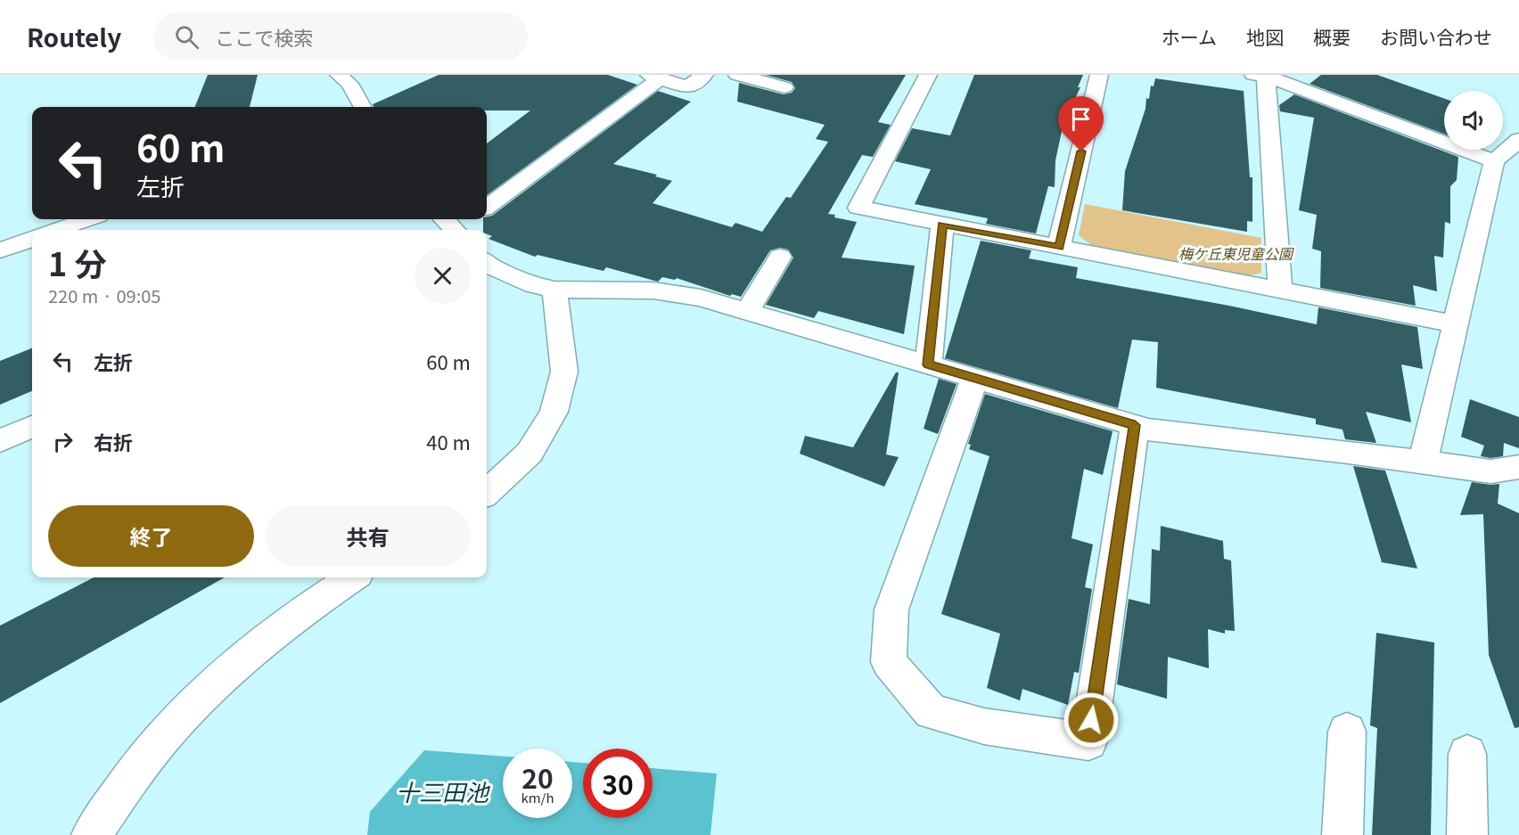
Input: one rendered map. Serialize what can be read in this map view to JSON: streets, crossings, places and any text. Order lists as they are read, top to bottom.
{
  "water": ["十三田池"],
  "parks": ["梅ケ丘東児童公園"],
  "page": {
    "header": "Routely",
    "search": "ここで検索",
    "nav": [
      "ホーム",
      "地図",
      "概要",
      "お問い合わせ"
    ],
    "turn": ["60 m", "左折"],
    "heading": ["1 分", "220 m · 09:05"],
    "list": [
      {
        "name": "左折",
        "value": "60 m"
      },
      {
        "name": "右折",
        "value": "40 m"
      }
    ],
    "buttons": ["終了", "共有"],
    "speed": "20 km/h",
    "limit": "30"
  }
}
